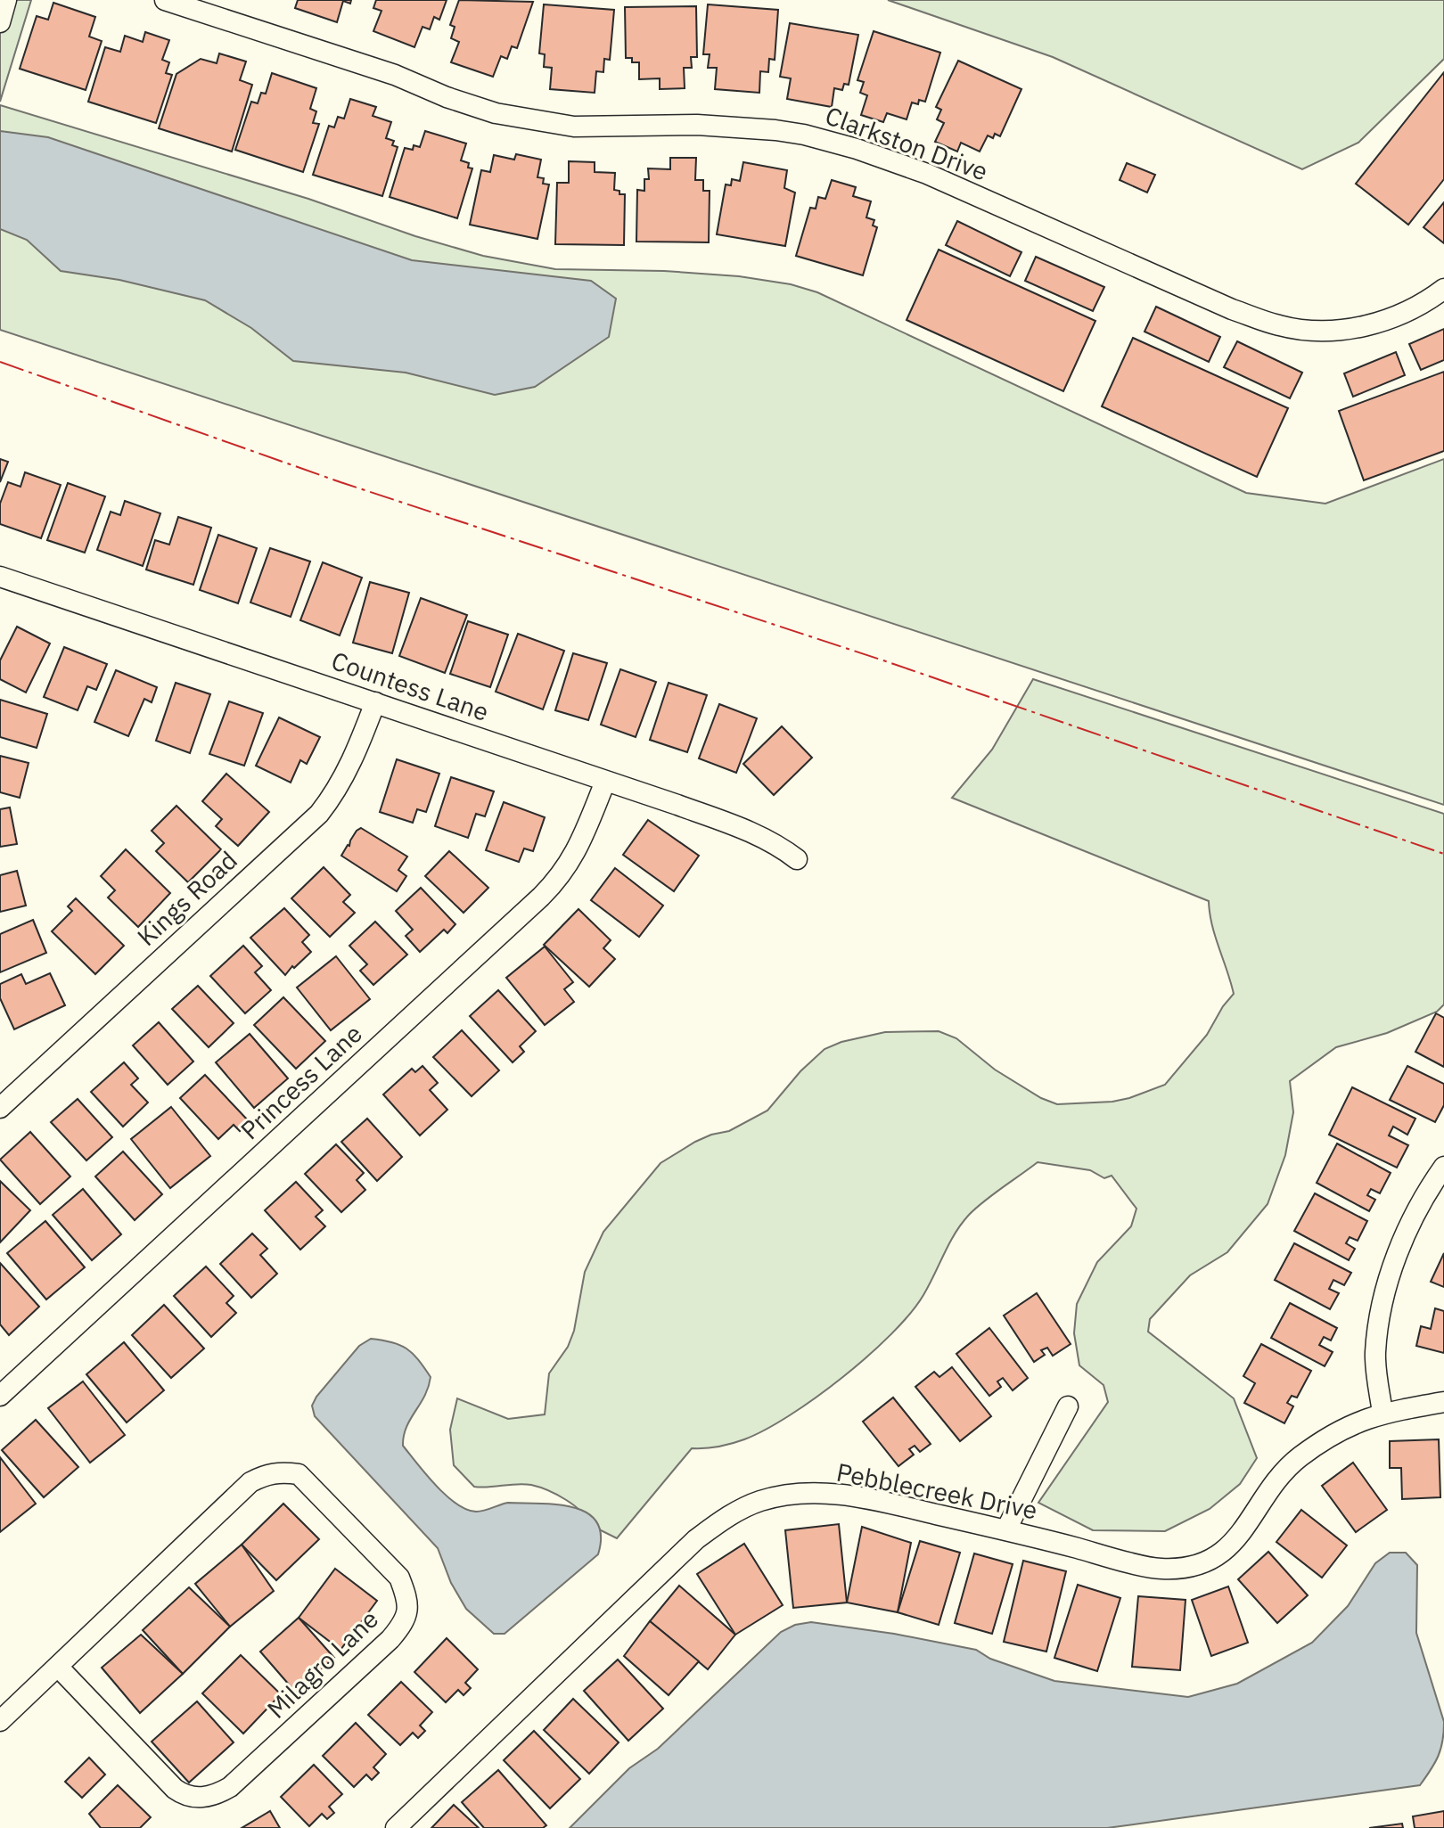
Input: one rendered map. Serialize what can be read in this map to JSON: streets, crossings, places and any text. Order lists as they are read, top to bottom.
{
  "streets": {
    "street": [
      "Clarkston Drive",
      "Countess Lane",
      "Kings Road",
      "Princess Lane",
      "Pebblecreek Drive",
      "Milagro Lane"
    ]
  },
  "crossings": [
    ["Countess Lane", "Kings Road"],
    ["Countess Lane", "Princess Lane"]
  ]
}
